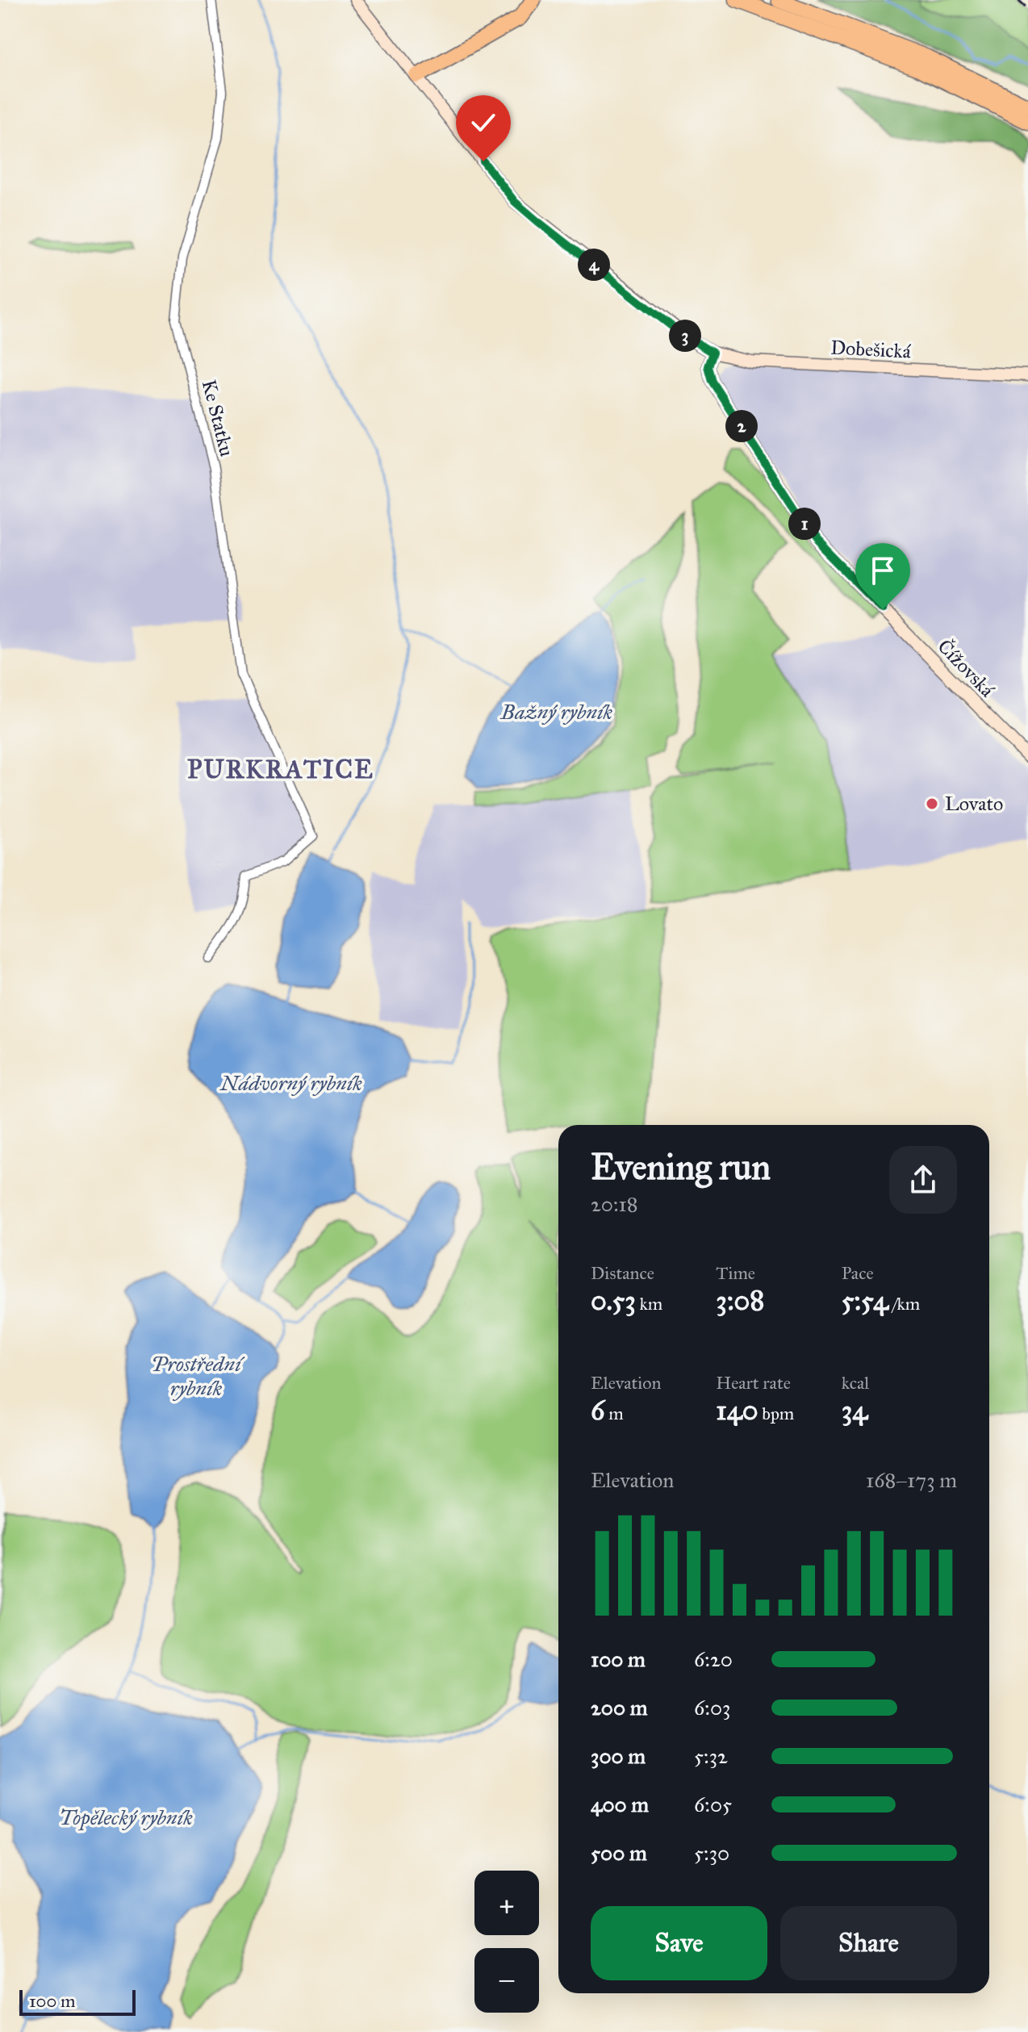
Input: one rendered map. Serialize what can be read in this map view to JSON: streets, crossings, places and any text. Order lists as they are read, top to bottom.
{
  "streets": {
    "street": ["Dobešická", "Ke Statku", "Čížovská"]
  },
  "crossings": [
    ["Dobešická", "Čížovská"]
  ],
  "districts": ["PURKRATICE"],
  "water": [
    "Bažný rybník",
    "Nádvorný rybník",
    "Prostřední rybník",
    "Topělecký rybník"
  ],
  "places": ["Lovato"],
  "scale_bar": "100 m",
  "page": {
    "pins": [
      "4",
      "3",
      "2",
      "1"
    ],
    "heading": ["Evening run", "20:18"],
    "stats": [
      ["Distance", "0.53 km"],
      ["Time", "3:08"],
      ["Pace", "5:54 /km"],
      ["Elevation", "6 m"],
      ["Heart rate", "140 bpm"],
      ["kcal", "34"]
    ],
    "chart": ["Elevation", "168–173 m"],
    "list": [
      {
        "name": "100 m",
        "note": "6:20"
      },
      {
        "name": "200 m",
        "note": "6:03"
      },
      {
        "name": "300 m",
        "note": "5:32"
      },
      {
        "name": "400 m",
        "note": "6:05"
      },
      {
        "name": "500 m",
        "note": "5:30"
      }
    ],
    "map_buttons": ["+", "−"],
    "buttons": ["Save", "Share"],
    "scale": "100 m"
  }
}
